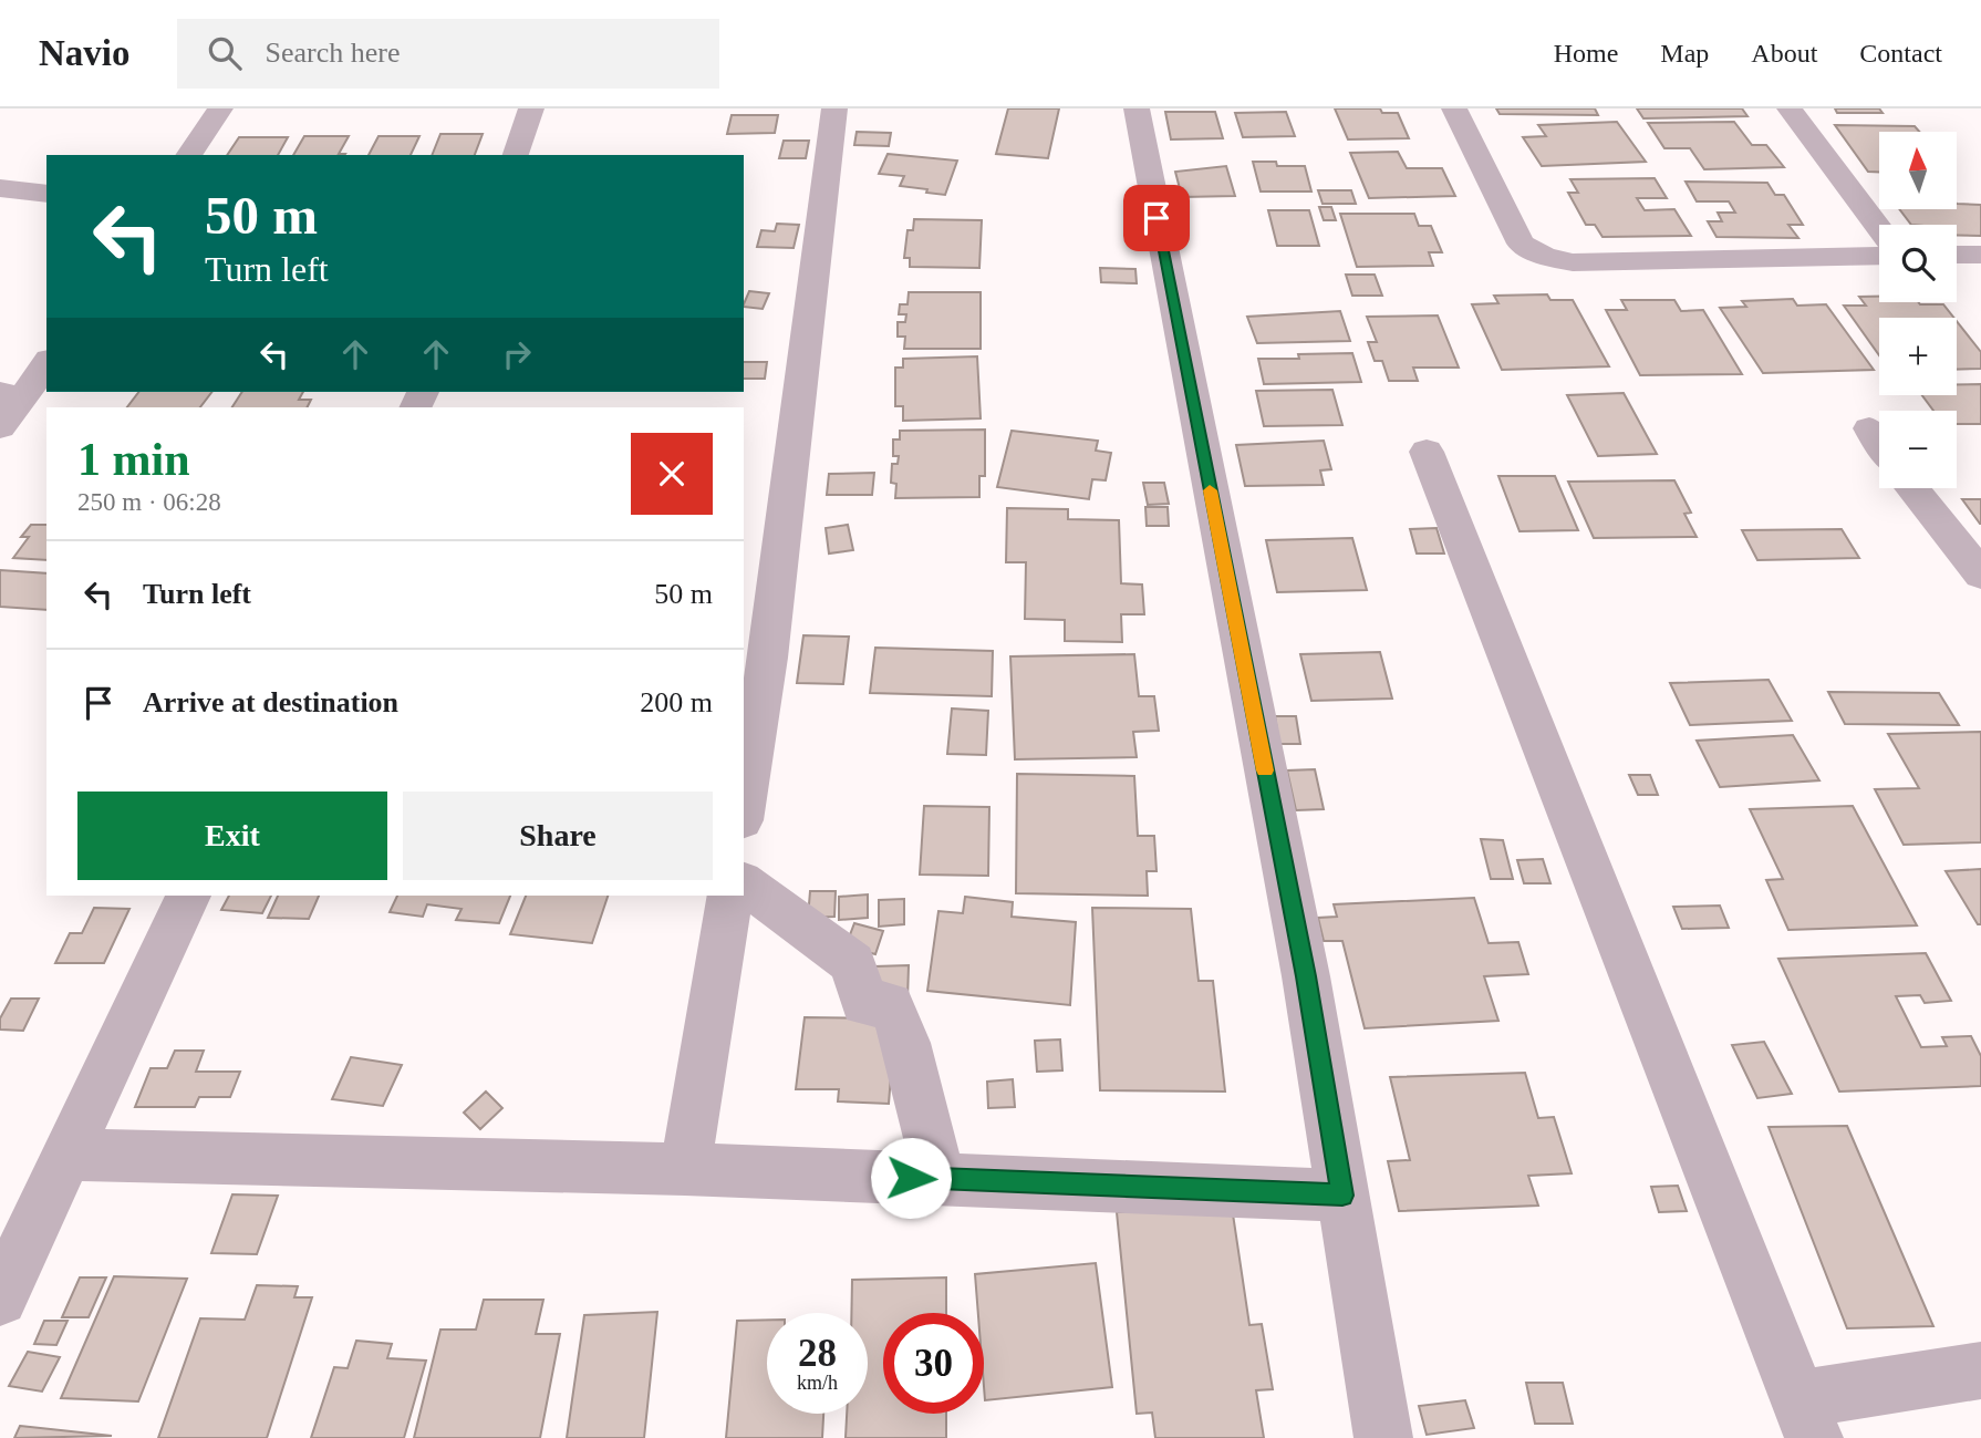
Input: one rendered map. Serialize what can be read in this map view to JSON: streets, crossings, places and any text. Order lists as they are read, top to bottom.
{
  "north": "top",
  "page": {
    "header": "Navio",
    "search": "Search here",
    "nav": [
      "Home",
      "Map",
      "About",
      "Contact"
    ],
    "map_buttons": ["+", "−"],
    "turn": ["50 m", "Turn left"],
    "heading": ["1 min", "250 m · 06:28"],
    "list": [
      {
        "name": "Turn left",
        "value": "50 m"
      },
      {
        "name": "Arrive at destination",
        "value": "200 m"
      }
    ],
    "buttons": ["Exit", "Share"],
    "speed": "28 km/h",
    "limit": "30"
  }
}
